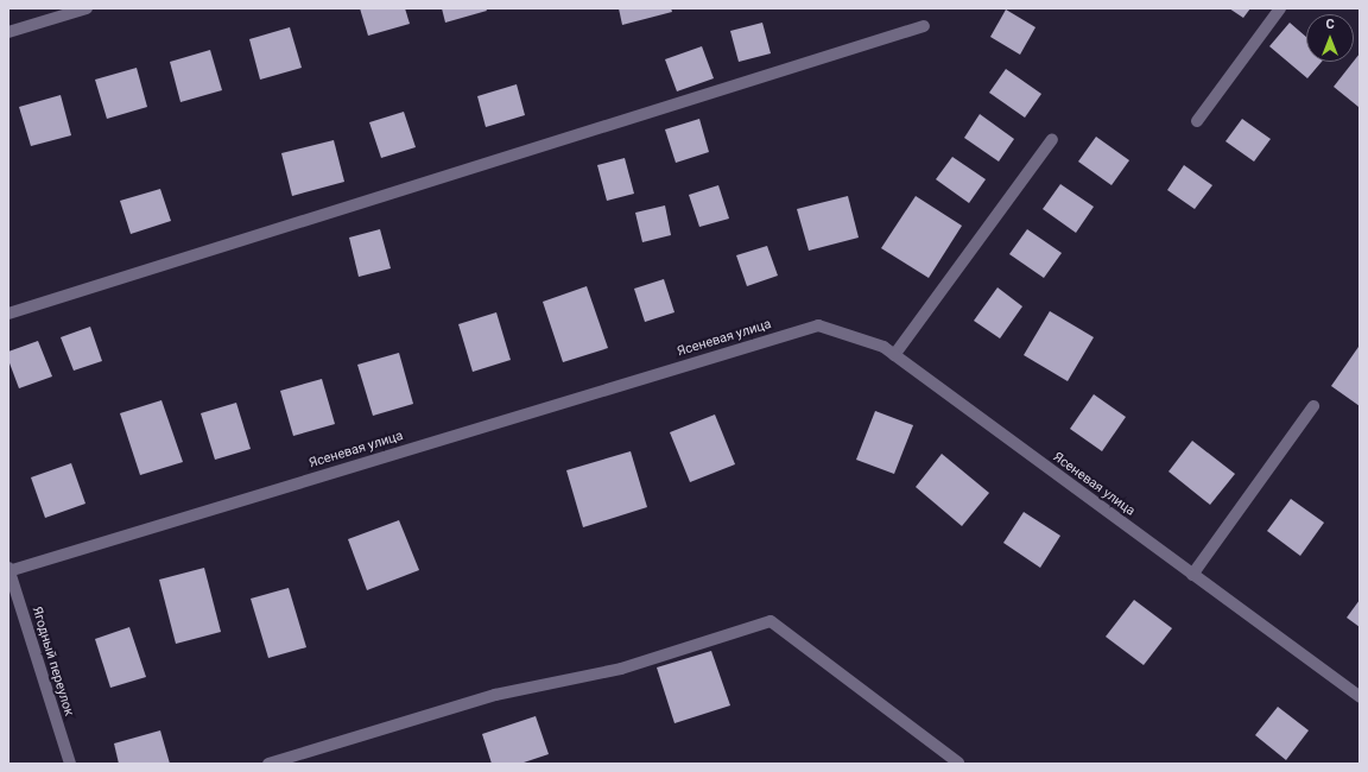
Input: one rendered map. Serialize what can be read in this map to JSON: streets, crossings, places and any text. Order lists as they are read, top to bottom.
{
  "streets": {
    "street": ["Ясеневая улица", "Ягодный переулок"]
  },
  "crossings": [
    ["Ясеневая улица", "Ягодный переулок"]
  ],
  "north": "top"
}
